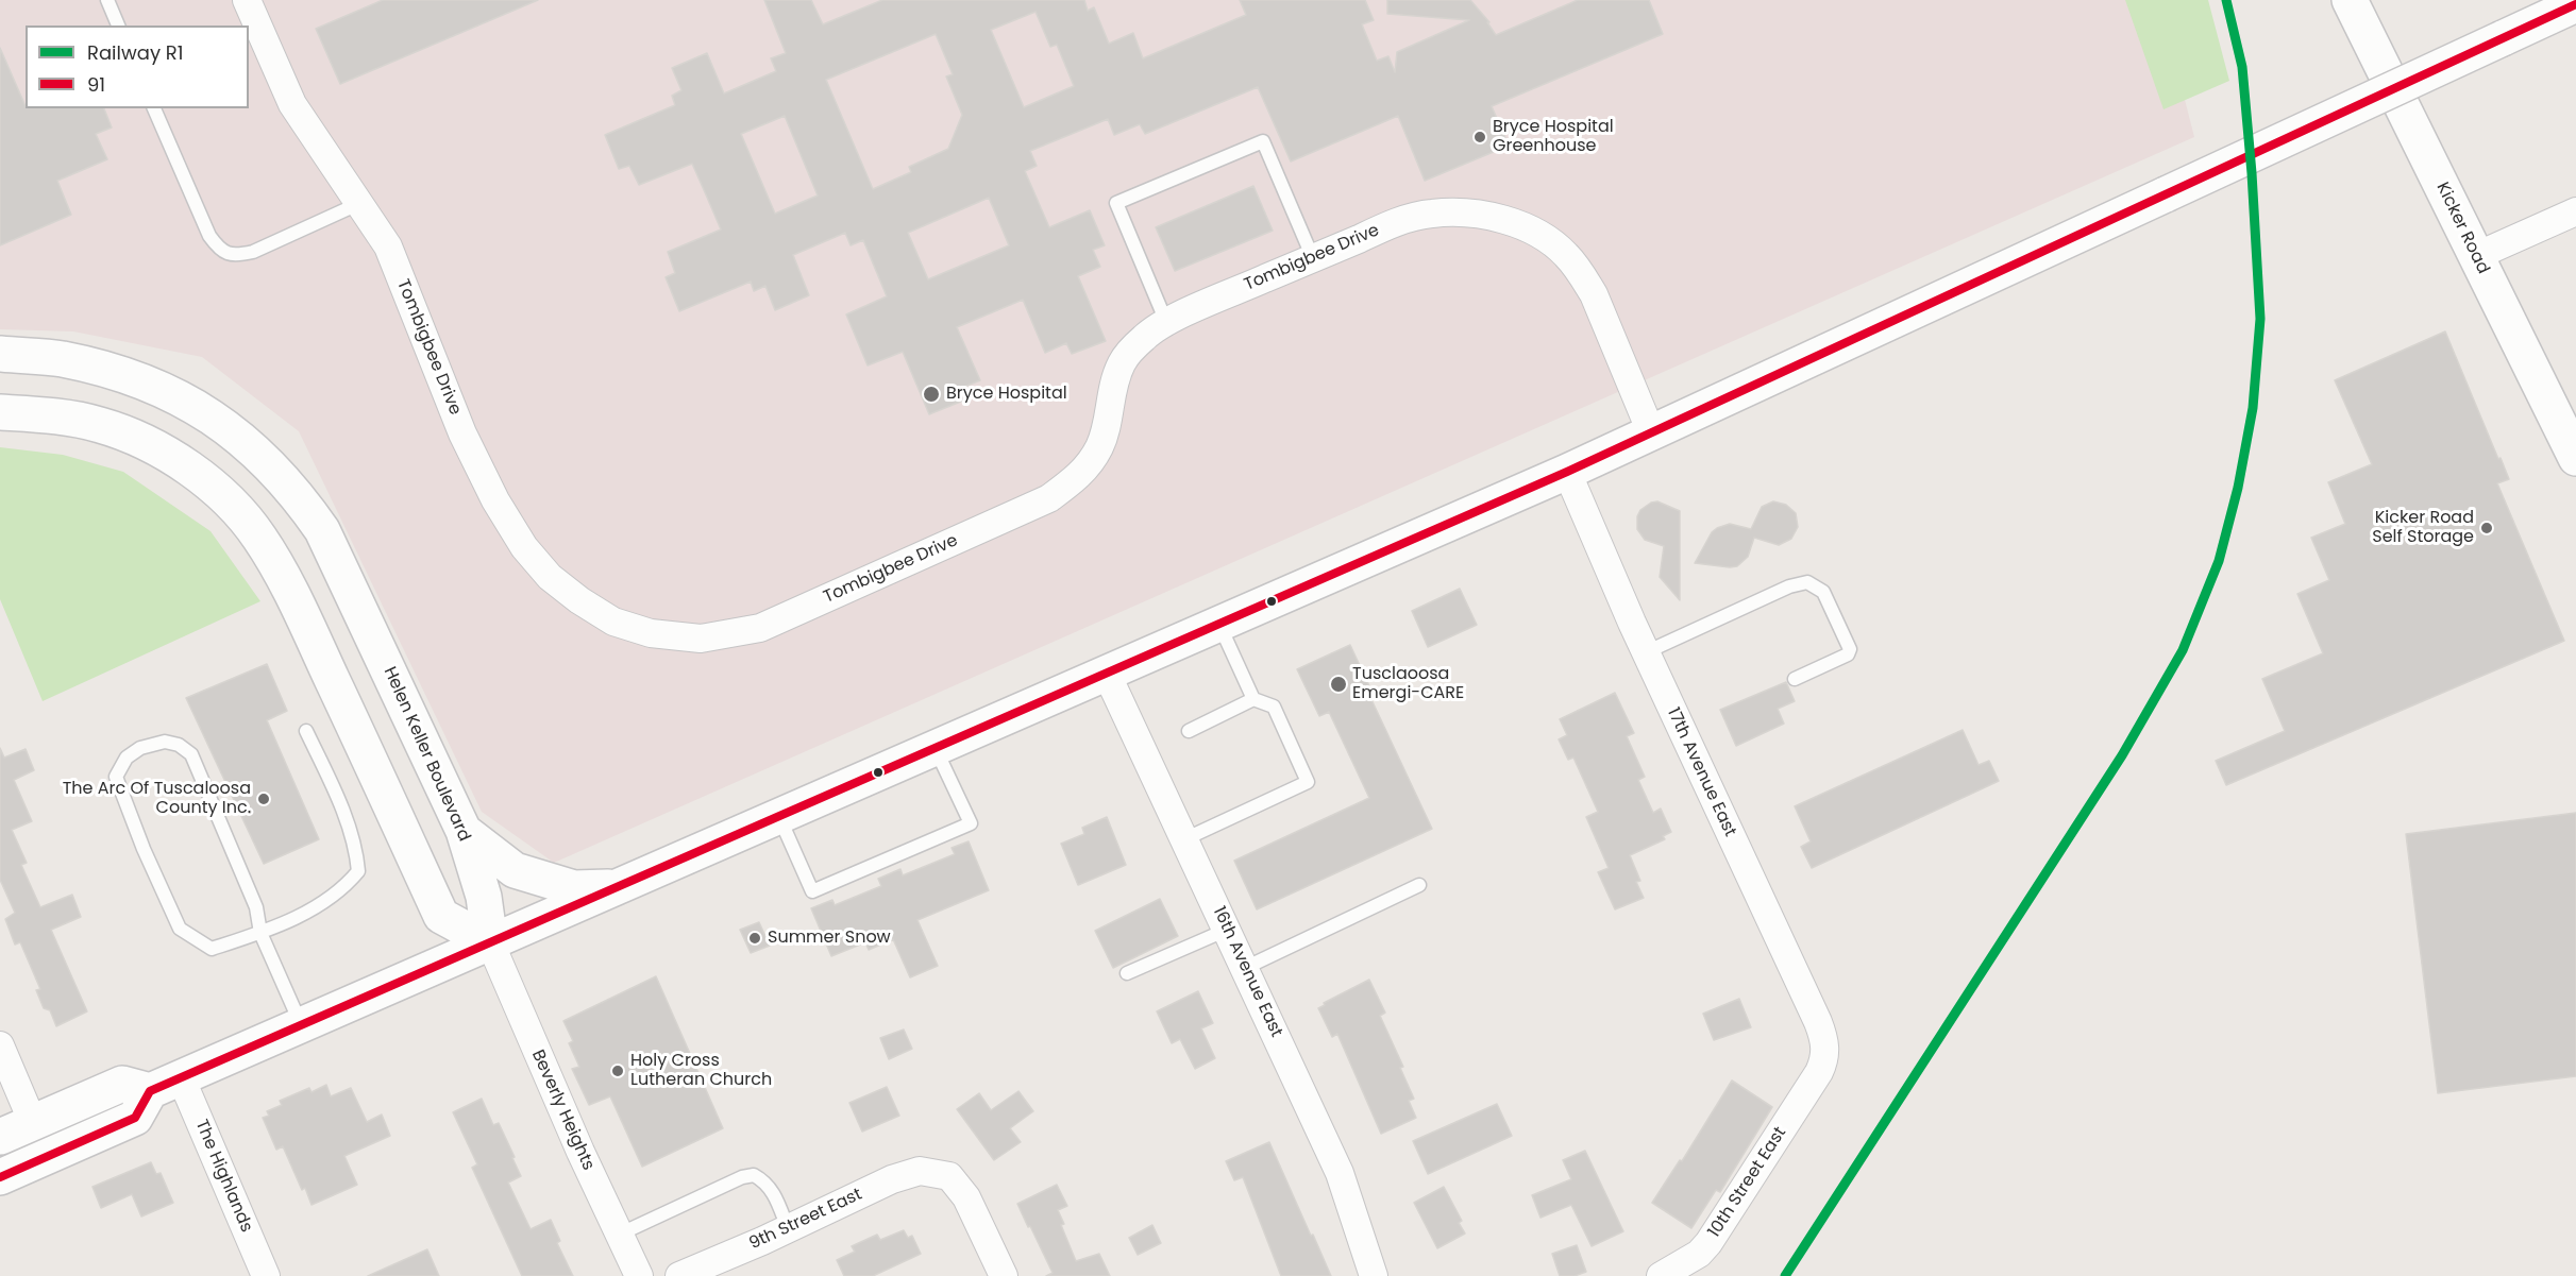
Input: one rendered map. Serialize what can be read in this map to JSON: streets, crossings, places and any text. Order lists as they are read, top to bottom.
{
  "streets": {
    "main road": ["Kicker Road", "Helen Keller Boulevard"],
    "street": [
      "Tombigbee Drive",
      "17th Avenue East",
      "16th Avenue East",
      "Beverly Heights",
      "The Highlands",
      "10th Street East",
      "9th Street East"
    ]
  },
  "crossings": [
    ["Helen Keller Boulevard", "Beverly Heights"],
    ["17th Avenue East", "10th Street East"]
  ],
  "places": [
    "Bryce Hospital Greenhouse",
    "Bryce Hospital",
    "Kicker Road Self Storage",
    "Tusclaoosa Emergi-CARE",
    "The Arc Of Tuscaloosa County Inc.",
    "Summer Snow",
    "Holy Cross Lutheran Church"
  ],
  "lines": ["rail line R1", "transit line 91"],
  "legend": ["Railway R1", "91"]
}
